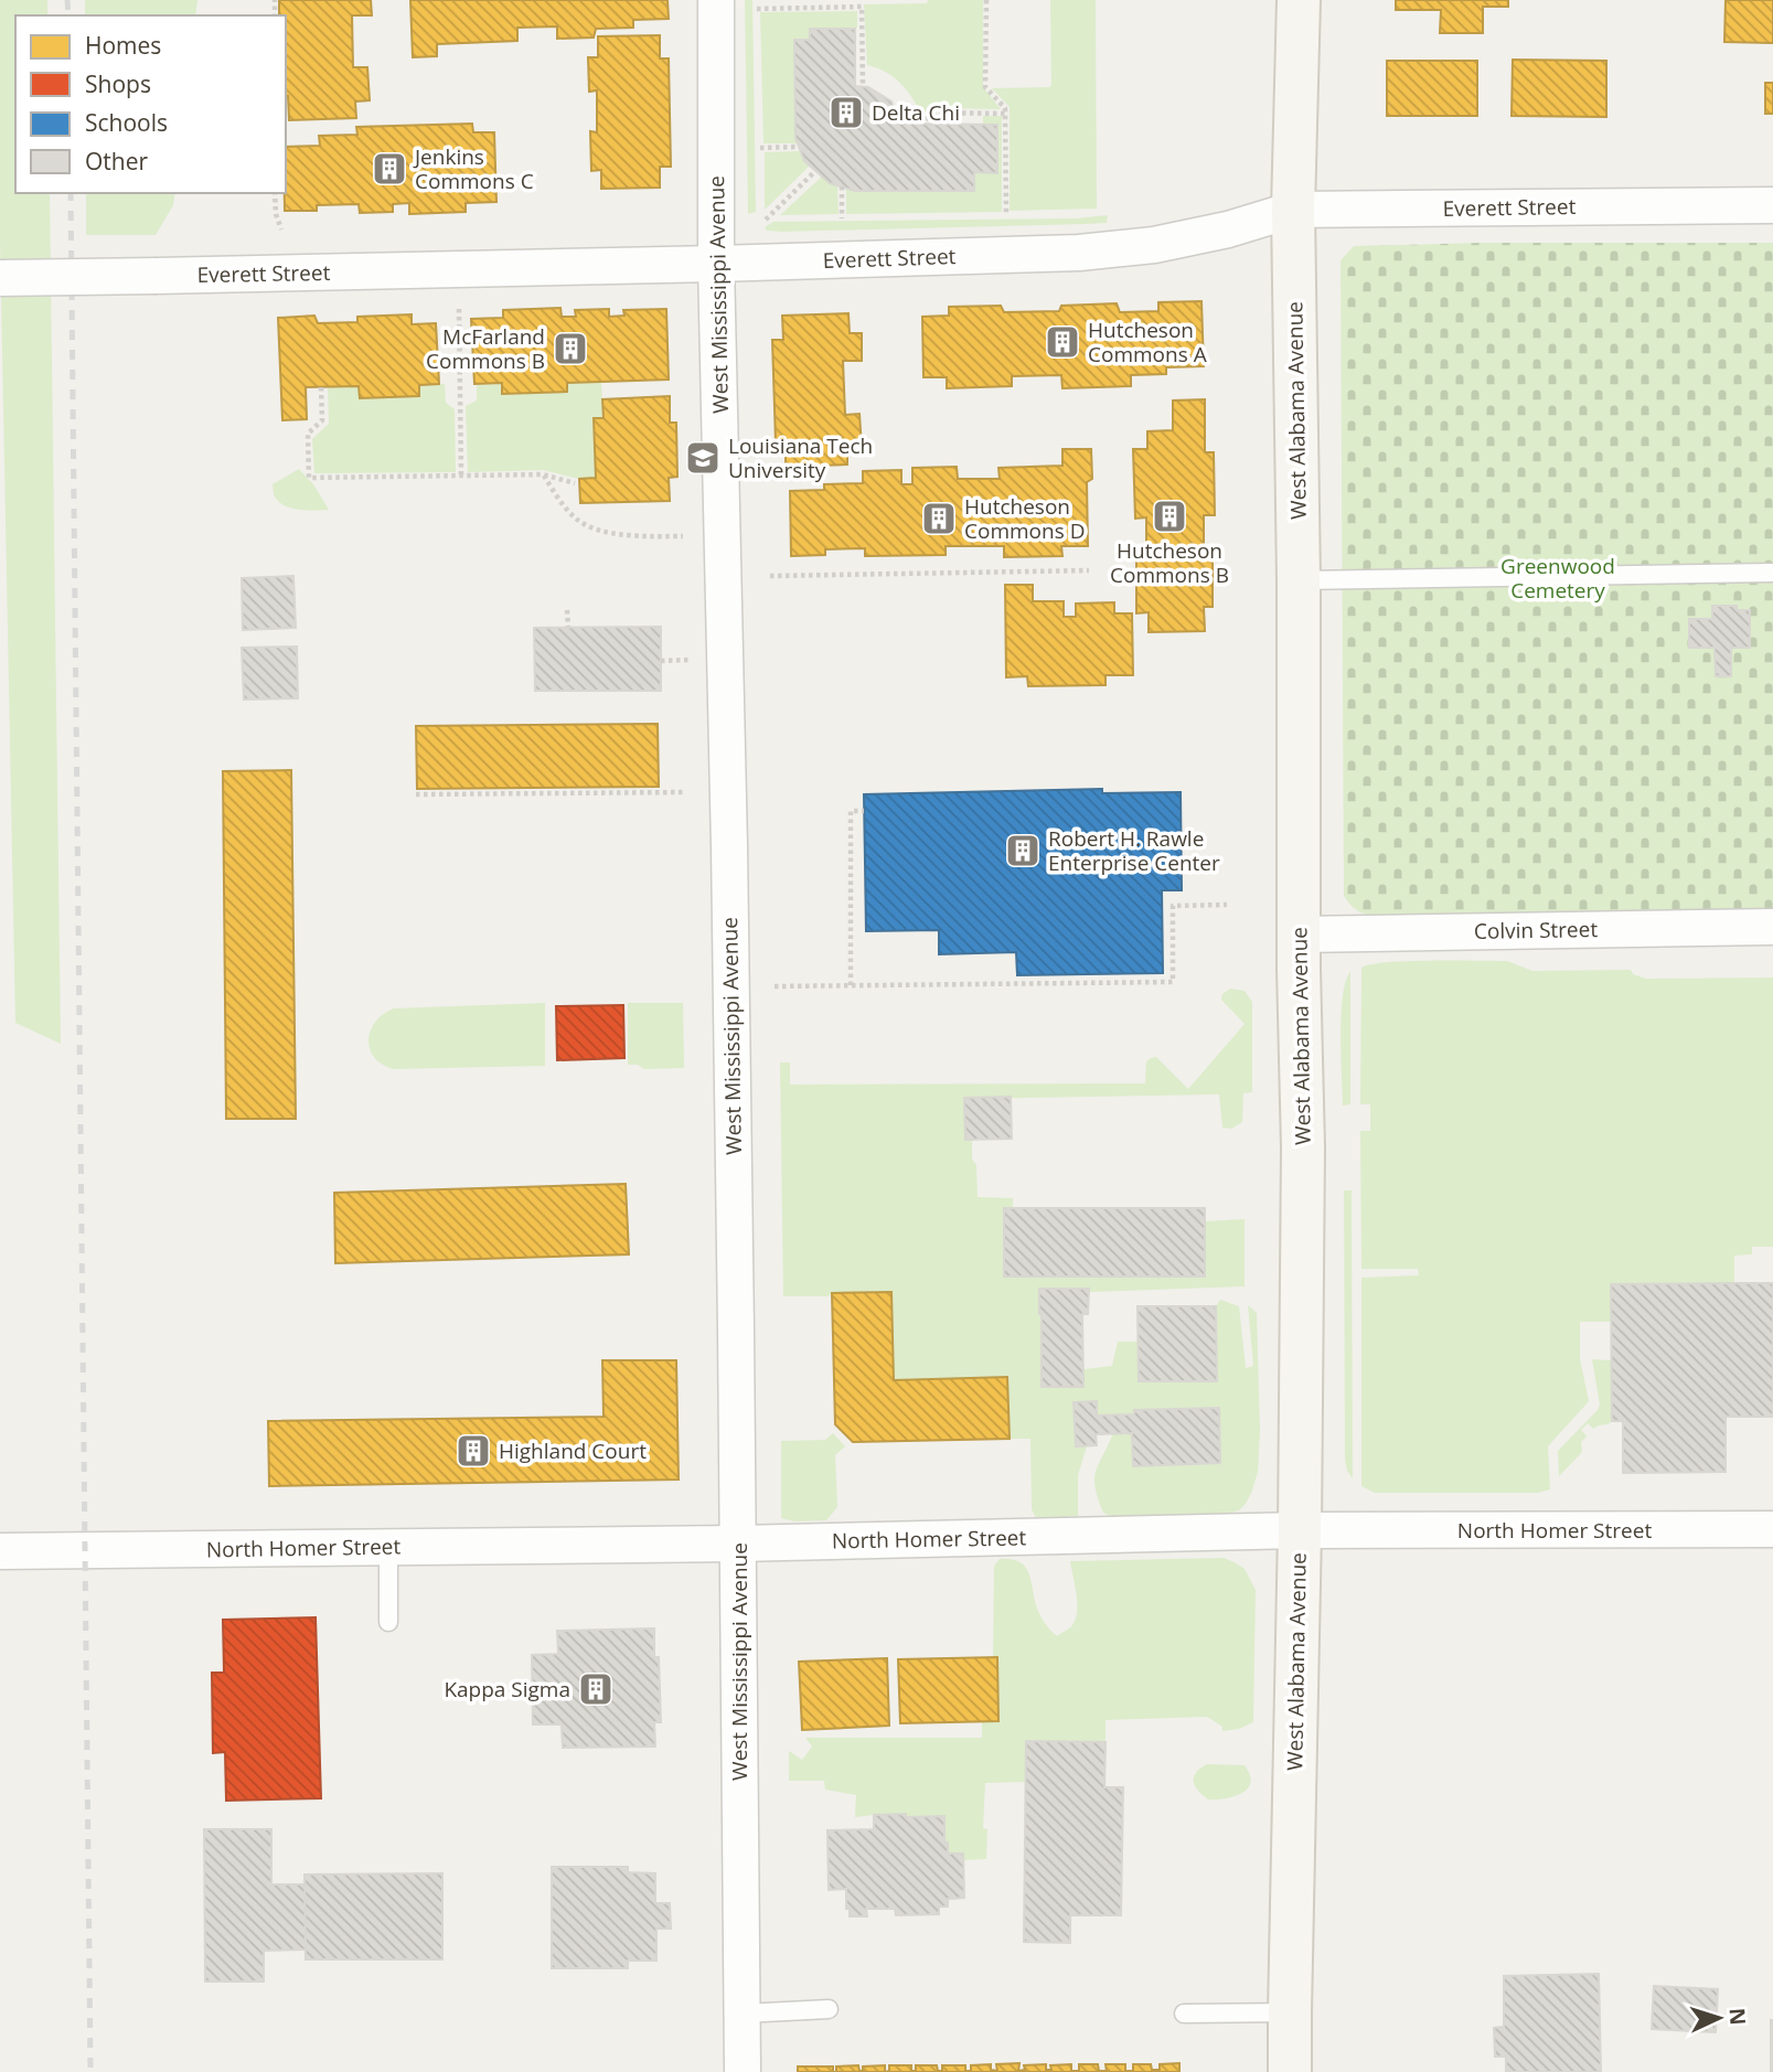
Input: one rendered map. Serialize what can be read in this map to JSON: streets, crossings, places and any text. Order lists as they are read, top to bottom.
{
  "streets": {
    "main road": ["West Alabama Avenue"],
    "street": [
      "Everett Street",
      "West Mississippi Avenue",
      "Colvin Street",
      "North Homer Street"
    ]
  },
  "crossings": [
    ["Everett Street", "West Mississippi Avenue"],
    ["Everett Street", "West Alabama Avenue"],
    ["West Mississippi Avenue", "North Homer Street"],
    ["West Alabama Avenue", "Colvin Street"],
    ["West Alabama Avenue", "North Homer Street"]
  ],
  "parks": ["Greenwood Cemetery"],
  "places": {
    "building": [
      "Delta Chi",
      "Jenkins Commons C",
      "Hutcheson Commons A",
      "McFarland Commons B",
      "Hutcheson Commons B",
      "Hutcheson Commons D",
      "Robert H. Rawle Enterprise Center",
      "Highland Court",
      "Kappa Sigma"
    ],
    "school or university": ["Louisiana Tech University"]
  },
  "legend": [
    "Homes",
    "Shops",
    "Schools",
    "Other"
  ],
  "north": "right"
}
